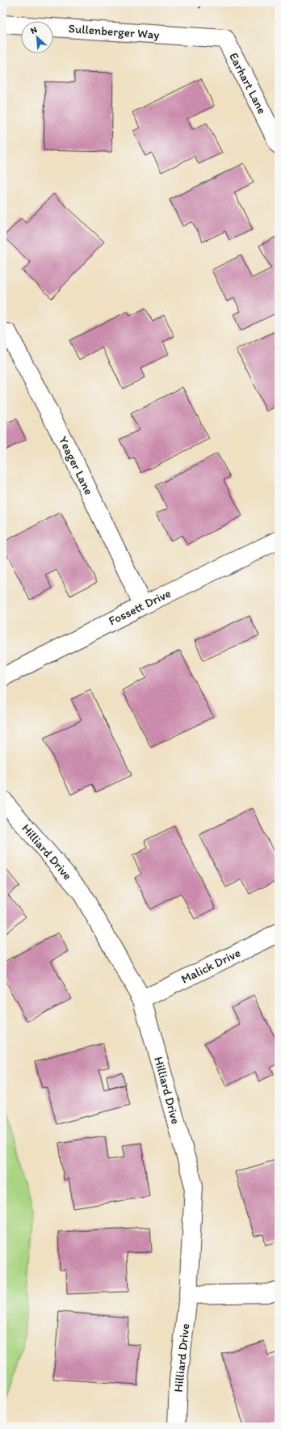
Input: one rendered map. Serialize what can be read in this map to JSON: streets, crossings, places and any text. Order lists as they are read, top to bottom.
{
  "streets": {
    "street": [
      "Sullenberger Way",
      "Earhart Lane",
      "Yeager Lane",
      "Fossett Drive",
      "Hilliard Drive",
      "Malick Drive"
    ]
  },
  "crossings": [
    ["Sullenberger Way", "Earhart Lane"],
    ["Yeager Lane", "Fossett Drive"],
    ["Hilliard Drive", "Malick Drive"]
  ],
  "north": "top left"
}
